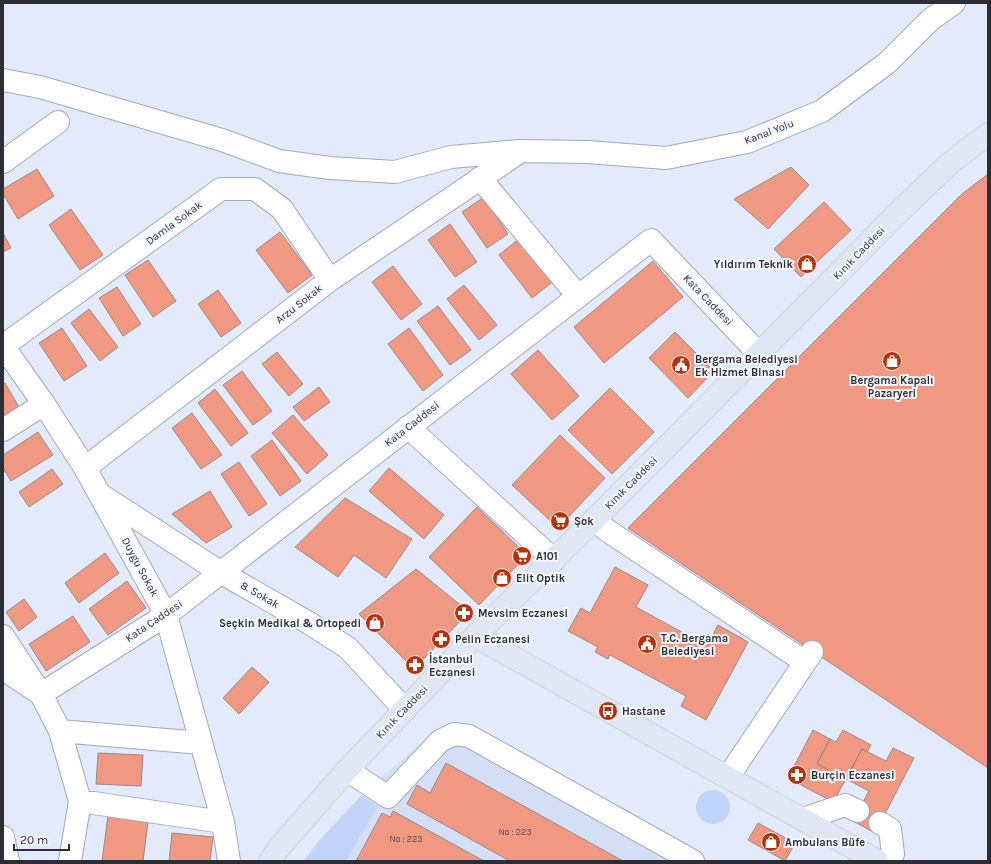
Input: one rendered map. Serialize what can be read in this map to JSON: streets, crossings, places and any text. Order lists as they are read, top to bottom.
{
  "streets": {
    "main road": ["Kınık Caddesi"],
    "street": [
      "Kanal Yolu",
      "Damla Sokak",
      "Kata Caddesi",
      "Arzu Sokak",
      "Duygu Sokak",
      "8. Sokak"
    ]
  },
  "crossings": [
    ["Kanal Yolu", "Arzu Sokak"],
    ["Damla Sokak", "Arzu Sokak"],
    ["Damla Sokak", "Duygu Sokak"],
    ["Kınık Caddesi", "Kata Caddesi"],
    ["Kınık Caddesi", "8. Sokak"],
    ["Kata Caddesi", "Duygu Sokak"],
    ["Kata Caddesi", "8. Sokak"],
    ["Arzu Sokak", "Duygu Sokak"],
    ["Duygu Sokak", "8. Sokak"]
  ],
  "places": {
    "shop": [
      "Yıldırım Teknik",
      "Bergama Kapalı Pazaryeri",
      "Elit Optik",
      "Seçkin Medikal & Ortopedi",
      "Ambulans Büfe"
    ],
    "public building": ["Bergama Belediyesi Ek Hizmet Binası", "T.C. Bergama Belediyesi"],
    "supermarket": ["Şok", "A101"],
    "pharmacy": [
      "Mevsim Eczanesi",
      "Pelin Eczanesi",
      "İstanbul Eczanesi",
      "Burçin Eczanesi"
    ],
    "bus stop": ["Hastane"]
  },
  "house_numbers": ["No : 223", "No : 223"],
  "scale_bar": "20 m"
}
